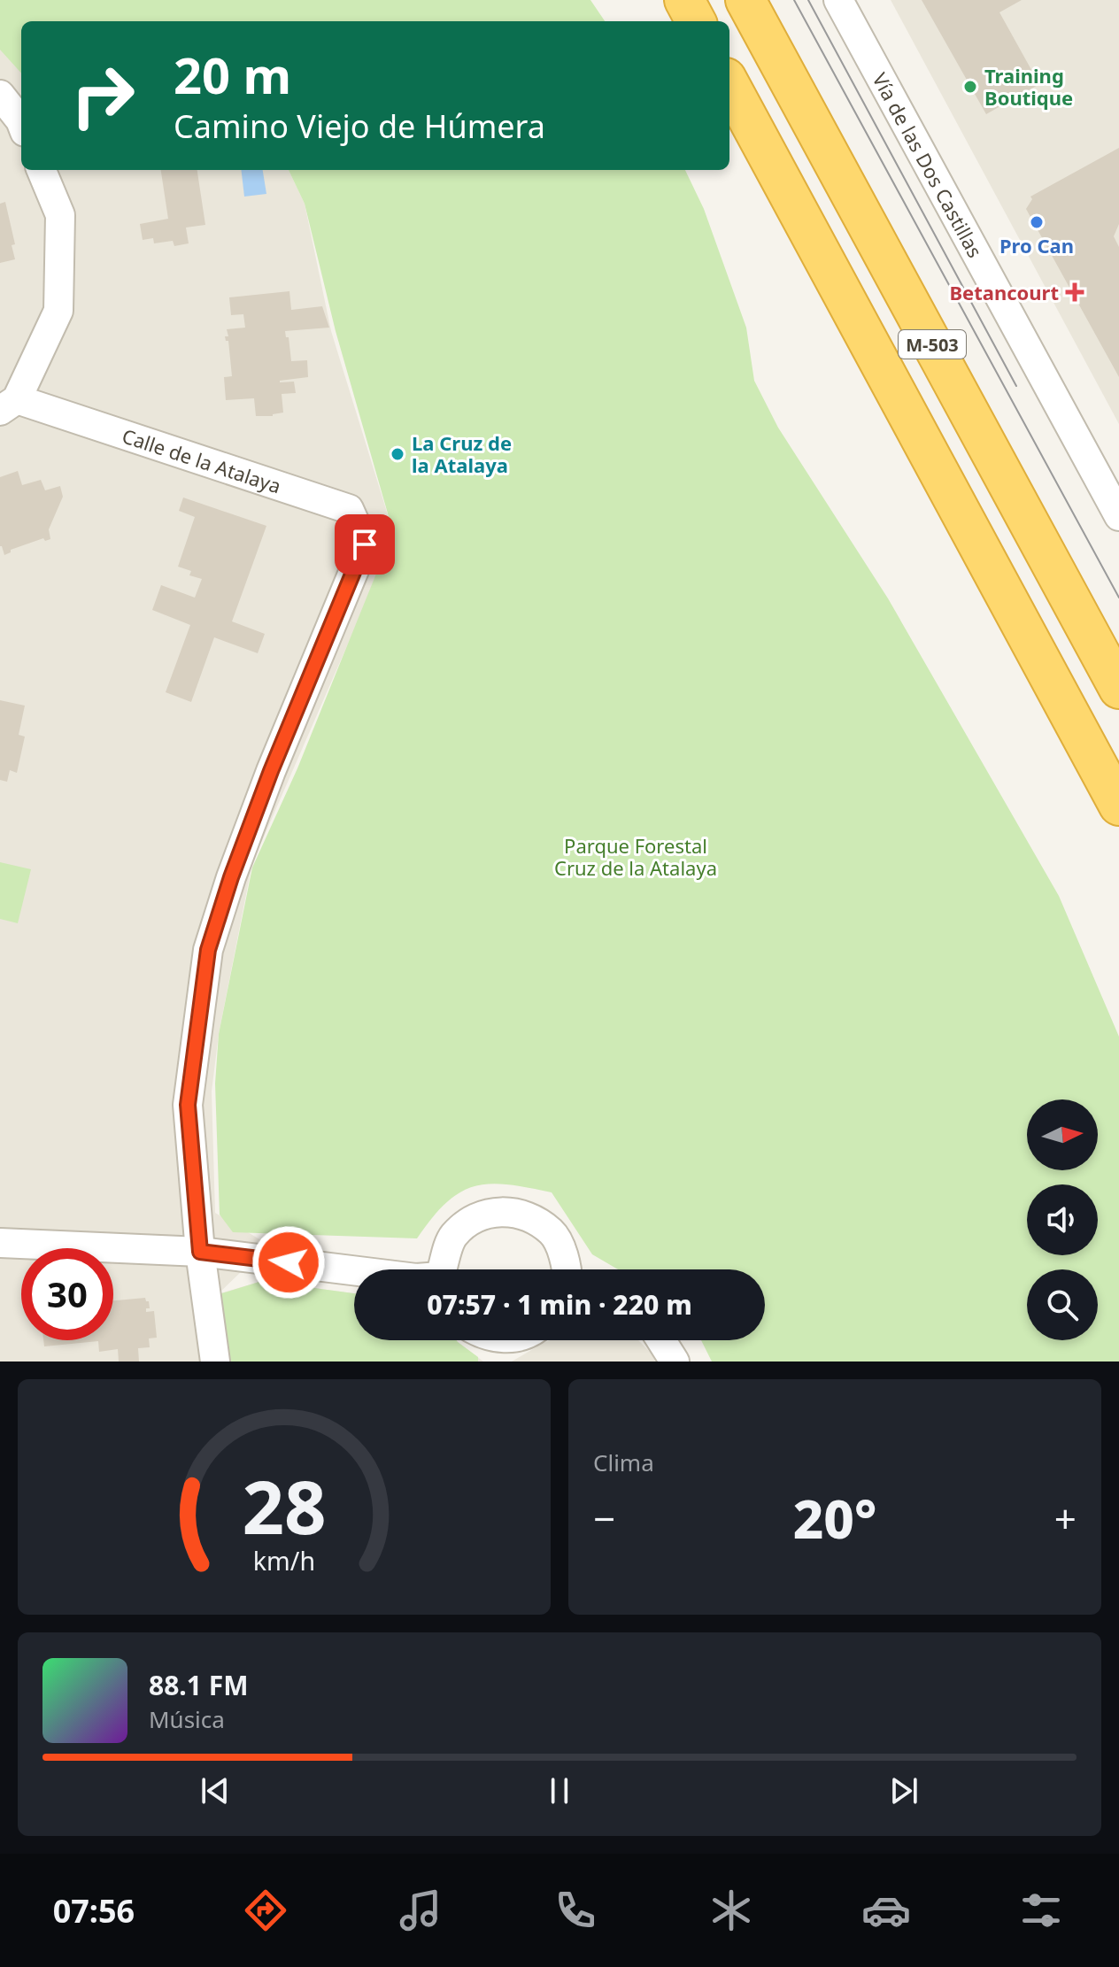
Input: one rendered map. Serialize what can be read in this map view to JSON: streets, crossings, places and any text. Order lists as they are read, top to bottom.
{
  "streets": {
    "highway": ["M-503"],
    "street": ["Vía de las Dos Castillas", "Calle de la Atalaya"]
  },
  "parks": ["Parque Forestal Cruz de la Atalaya"],
  "places": {
    "other": ["Training Boutique", "Pro Can", "La Cruz de la Atalaya"],
    "health": ["Betancourt"]
  },
  "north": "right",
  "page": {
    "turn": ["20 m", "Camino Viejo de Húmera"],
    "limit": "30",
    "trip": "07:57 · 1 min · 220 m",
    "tile": "Clima",
    "heat": ["−", "20°", "+"],
    "song": ["88.1 FM", "Música"],
    "tabs": "07:56",
    "gauge": ["28", "km/h"]
  }
}
